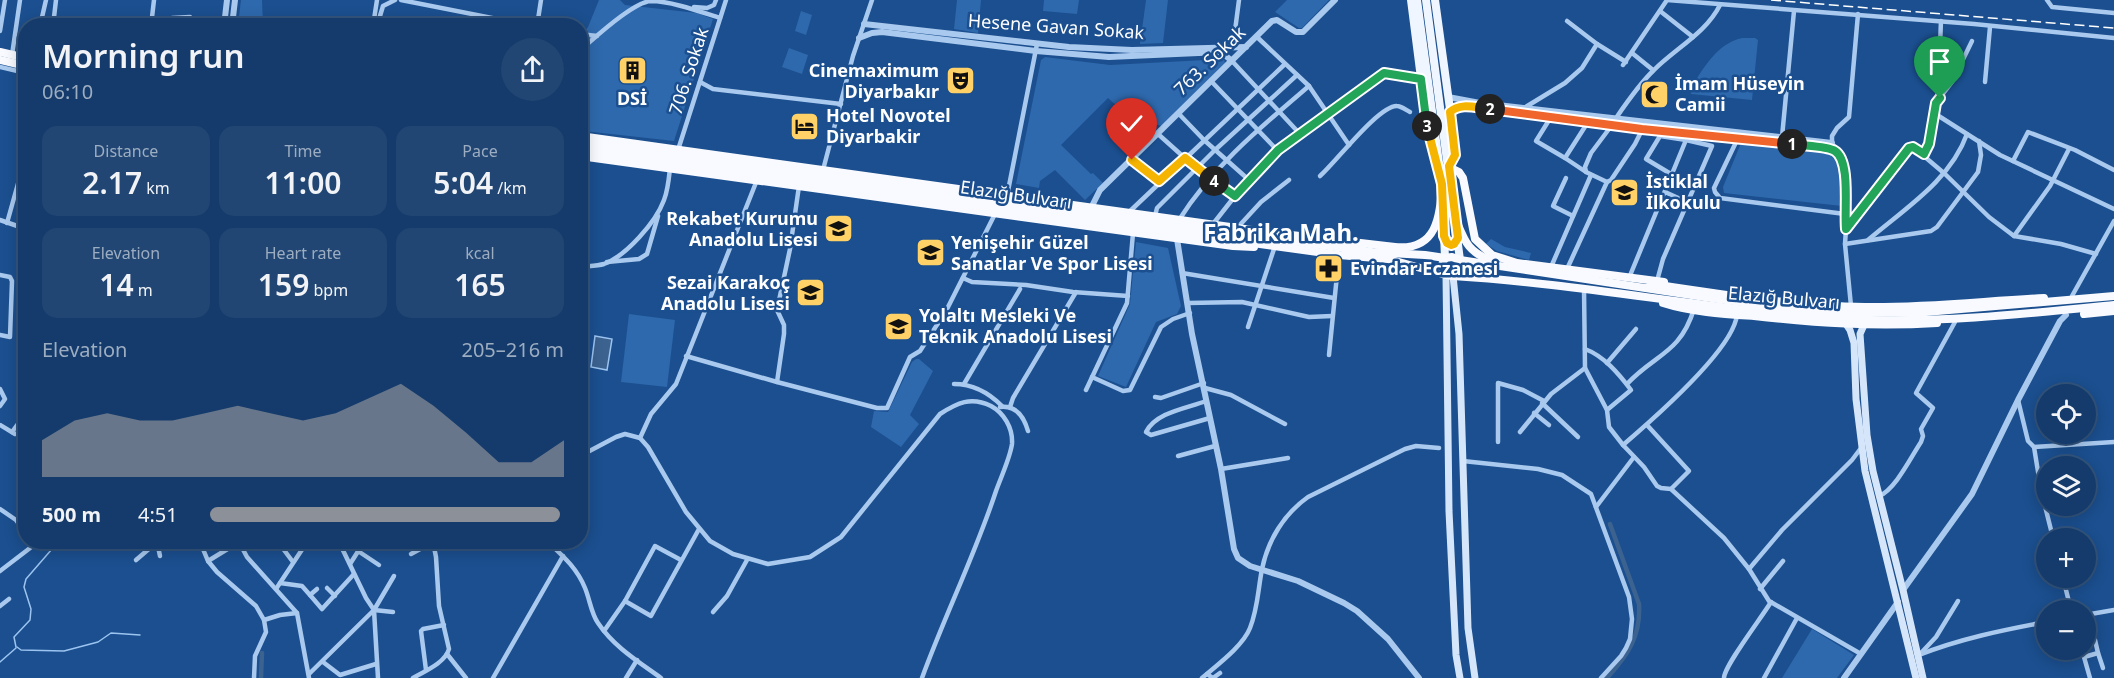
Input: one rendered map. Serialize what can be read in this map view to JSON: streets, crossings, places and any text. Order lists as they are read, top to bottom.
{
  "streets": {
    "highway": ["Elazığ Bulvarı"],
    "street": ["Hesene Gavan Sokak", "763. Sokak", "706. Sokak"]
  },
  "crossings": [
    ["Hesene Gavan Sokak", "763. Sokak"]
  ],
  "districts": ["Fabrika Mah."],
  "places": {
    "building": ["DSİ"],
    "theatre": ["Cinemaximum Diyarbakır"],
    "mosque": ["İmam Hüseyin Camii"],
    "hotel": ["Hotel Novotel Diyarbakir"],
    "school or university": [
      "İstiklal İlkokulu",
      "Rekabet Kurumu Anadolu Lisesi",
      "Yenişehir Güzel Sanatlar Ve Spor Lisesi",
      "Sezai Karakoç Anadolu Lisesi",
      "Yolaltı Mesleki Ve Teknik Anadolu Lisesi"
    ],
    "pharmacy": ["Evindar Eczanesi"]
  },
  "page": {
    "heading": ["Morning run", "06:10"],
    "pins": [
      "2",
      "3",
      "1",
      "4"
    ],
    "stats": [
      ["Distance", "2.17 km"],
      ["Time", "11:00"],
      ["Pace", "5:04 /km"],
      ["Elevation", "14 m"],
      ["Heart rate", "159 bpm"],
      ["kcal", "165"]
    ],
    "chart": ["Elevation", "205–216 m"],
    "map_buttons": ["+", "−"],
    "list": [
      {
        "name": "500 m",
        "note": "4:51"
      }
    ]
  }
}
